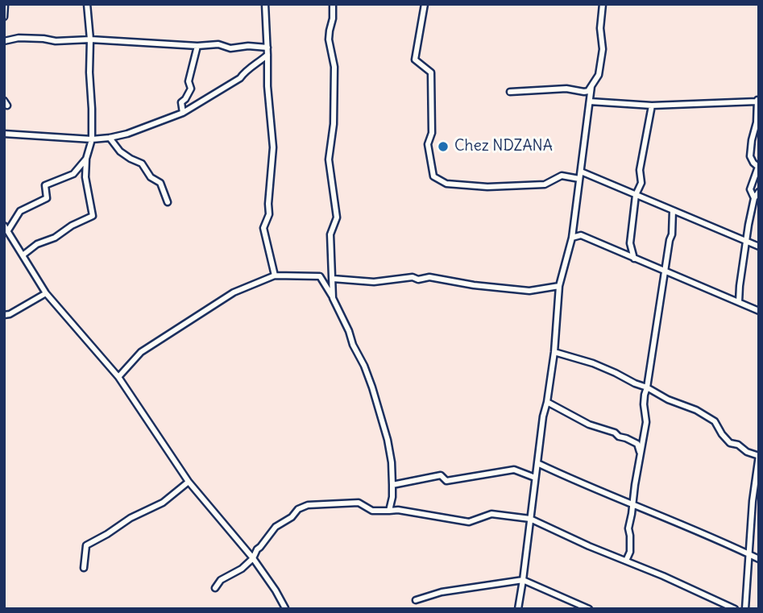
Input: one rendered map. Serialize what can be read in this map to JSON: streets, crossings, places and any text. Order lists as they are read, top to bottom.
{
  "places": ["Chez NDZANA"]
}
